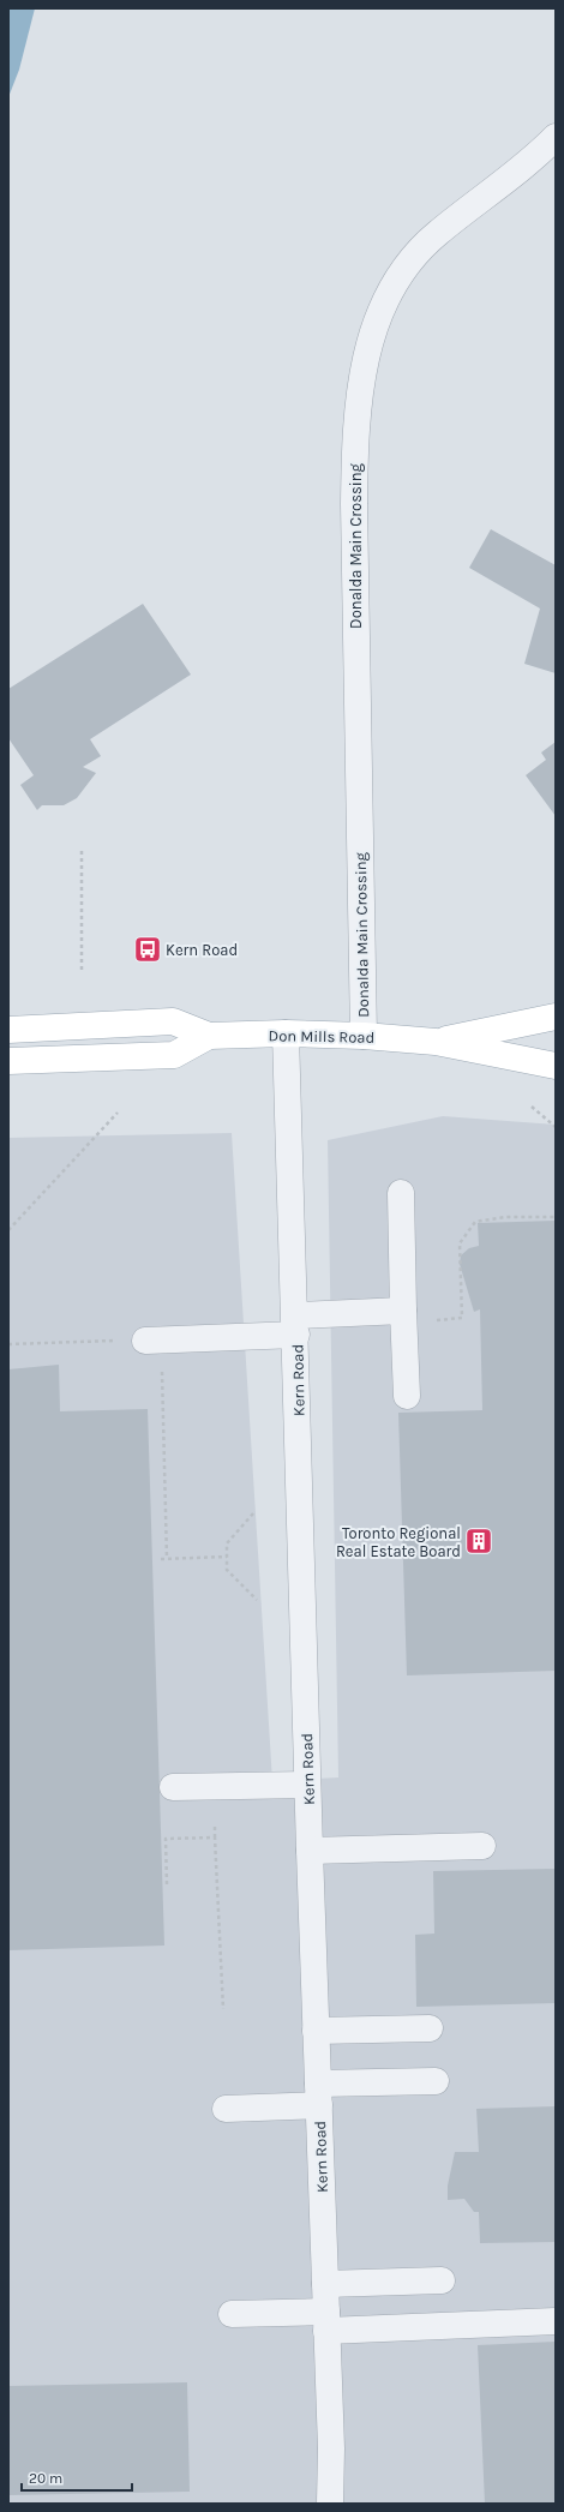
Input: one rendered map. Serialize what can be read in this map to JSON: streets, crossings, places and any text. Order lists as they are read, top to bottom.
{
  "streets": {
    "main road": ["Don Mills Road"],
    "street": ["Donalda Main Crossing", "Kern Road"]
  },
  "crossings": [
    ["Donalda Main Crossing", "Don Mills Road"],
    ["Don Mills Road", "Kern Road"]
  ],
  "places": {
    "bus stop": ["Kern Road"],
    "building": ["Toronto Regional Real Estate Board"]
  },
  "scale_bar": "20 m"
}
